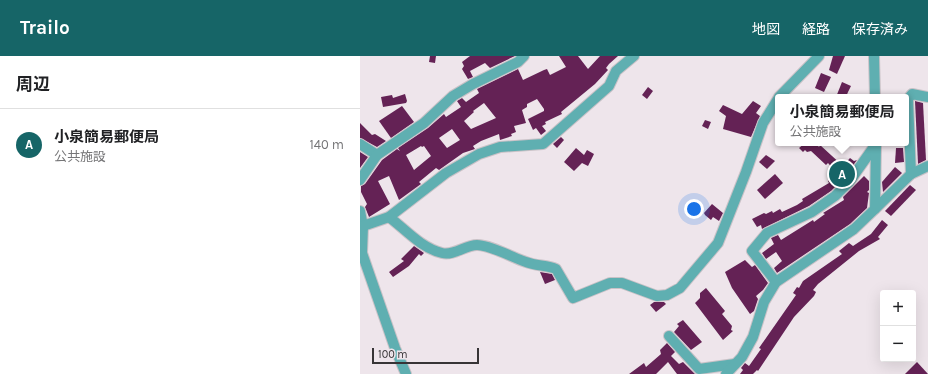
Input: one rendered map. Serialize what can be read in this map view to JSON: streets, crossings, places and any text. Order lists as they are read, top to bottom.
{
  "scale_bar": "100 m",
  "page": {
    "header": "Trailo",
    "nav": ["地図", "経路", "保存済み"],
    "heading": "周辺",
    "popup": ["小泉簡易郵便局", "公共施設"],
    "list": [
      {
        "mark": "A",
        "name": "小泉簡易郵便局",
        "note": "公共施設",
        "value": "140 m"
      }
    ],
    "pins": "A",
    "map_buttons": ["+", "−"],
    "scale": "100 m"
  }
}
